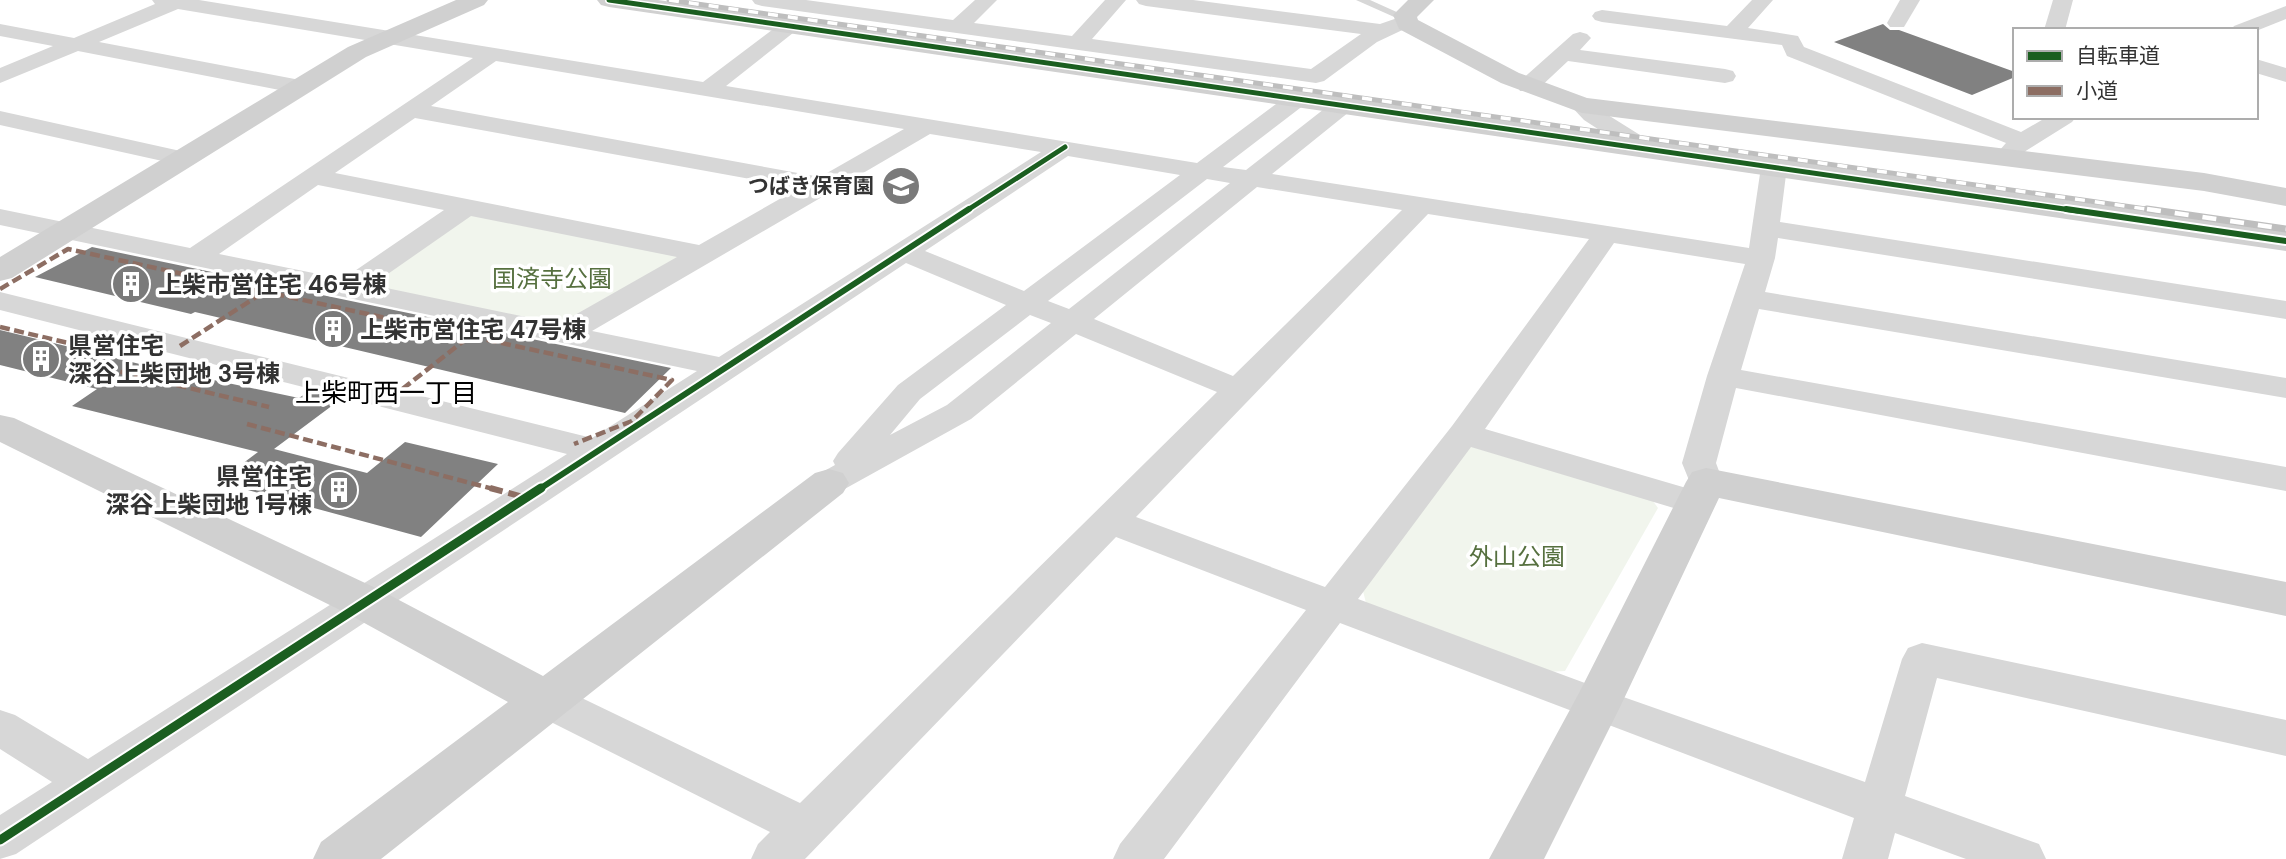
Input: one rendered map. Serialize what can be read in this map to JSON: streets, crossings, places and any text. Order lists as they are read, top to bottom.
{
  "districts": ["上柴町西一丁目"],
  "parks": ["国済寺公園", "外山公園"],
  "places": {
    "school or university": ["つばき保育園"],
    "building": [
      "上柴市営住宅 46号棟",
      "上柴市営住宅 47号棟",
      "県営住宅 深谷上柴団地 3号棟",
      "県営住宅 深谷上柴団地 1号棟"
    ]
  },
  "legend": ["自転車道", "小道"]
}
